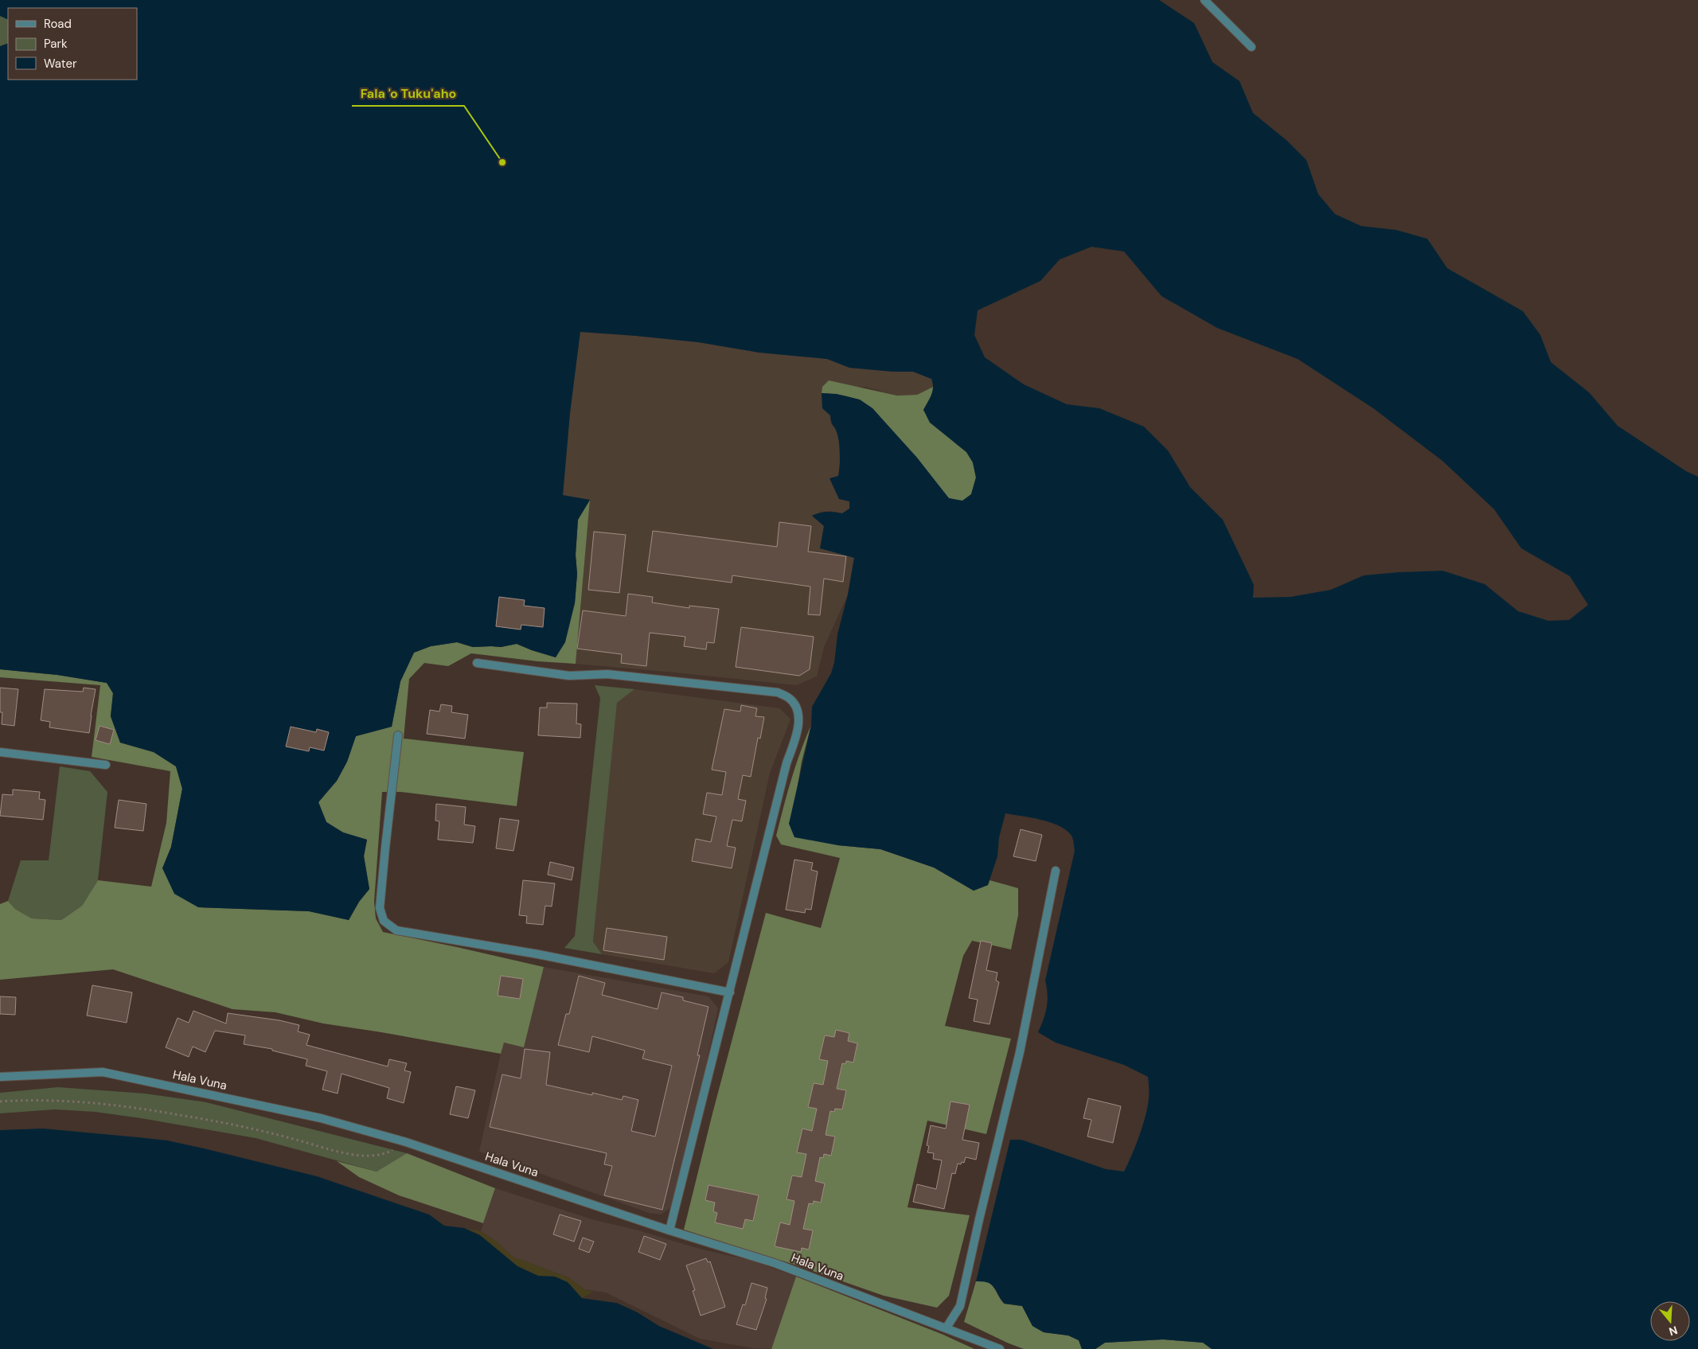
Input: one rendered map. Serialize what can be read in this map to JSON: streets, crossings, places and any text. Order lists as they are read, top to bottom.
{
  "streets": {
    "street": ["Hala Vuna"]
  },
  "places": ["Fala 'o Tuku'aho"],
  "legend": ["Road", "Park", "Water"],
  "north": "bottom"
}
